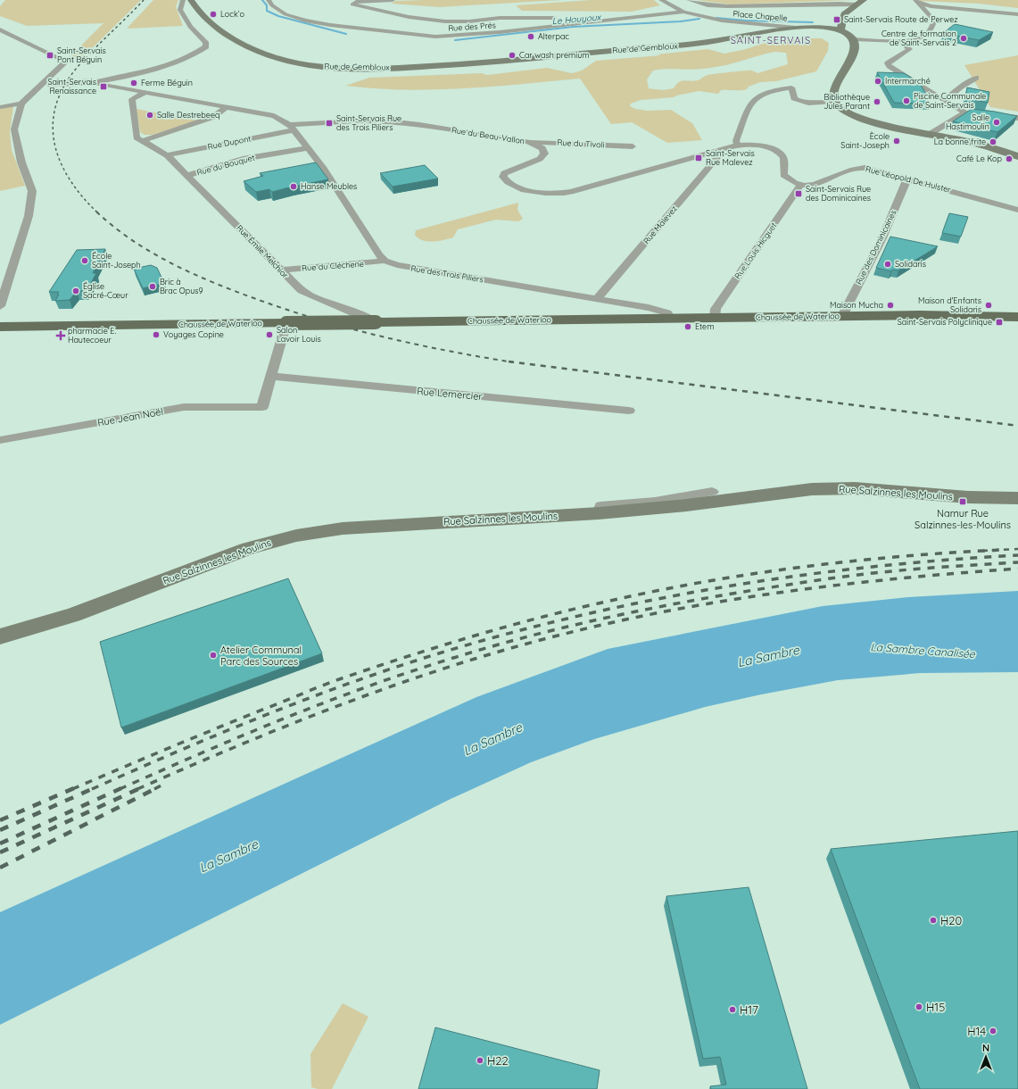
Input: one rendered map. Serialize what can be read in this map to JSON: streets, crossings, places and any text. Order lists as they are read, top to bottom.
{
  "streets": {
    "main road": ["Rue de Gembloux", "Chaussée de Waterloo", "Rue Salzinnes les Moulins"],
    "street": [
      "Place Chapelle",
      "Rue des Prés",
      "Rue du Beau-Vallon",
      "Rue Dupont",
      "Rue du Tivoli",
      "Rue du Bouquet",
      "Rue Léopold De Hulster",
      "Rue Malevez",
      "Rue des Dominicaines",
      "Rue Louis Hicguet",
      "Rue Émile Melchior",
      "Rue du Cléchene",
      "Rue des Trois Piliers",
      "Rue Lemercier",
      "Rue Jean Noël"
    ]
  },
  "crossings": [
    ["Place Chapelle", "Rue des Prés"],
    ["Place Chapelle", "Rue de Gembloux"],
    ["Rue du Beau-Vallon", "Rue Dupont"],
    ["Rue du Beau-Vallon", "Rue du Tivoli"],
    ["Rue du Beau-Vallon", "Rue Léopold De Hulster"],
    ["Rue du Beau-Vallon", "Rue Malevez"],
    ["Rue du Beau-Vallon", "Rue Louis Hicguet"],
    ["Rue Dupont", "Rue Émile Melchior"],
    ["Rue du Bouquet", "Rue Émile Melchior"],
    ["Rue Léopold De Hulster", "Rue des Dominicaines"],
    ["Rue Léopold De Hulster", "Rue Louis Hicguet"],
    ["Rue Malevez", "Rue des Trois Piliers"],
    ["Rue des Dominicaines", "Chaussée de Waterloo"],
    ["Rue Louis Hicguet", "Chaussée de Waterloo"],
    ["Rue Émile Melchior", "Rue du Cléchene"],
    ["Rue Émile Melchior", "Chaussée de Waterloo"],
    ["Rue du Cléchene", "Rue des Trois Piliers"],
    ["Rue des Trois Piliers", "Chaussée de Waterloo"],
    ["Rue Lemercier", "Rue Jean Noël"]
  ],
  "districts": ["SAINT-SERVAIS"],
  "water": ["Le Houyoux", "La Sambre Canalisée", "La Sambre"],
  "places": {
    "other": [
      "Lock’o",
      "Alterpac",
      "Centre de formation de Saint-Servais 2",
      "Car wash premium",
      "Intermarché",
      "Ferme Béguin",
      "Piscine Communale de Saint-Servais",
      "Bibliothèque Jules Parant",
      "Salle Destrebeeq",
      "Salle Hastimoulin",
      "Ècole Saint-Joseph",
      "La bonne frite",
      "Café Le Kop",
      "Hanse Meubles",
      "École Saint-Joseph",
      "Solidaris",
      "Bric à Brac Opus9",
      "Église Sacré-Cœur",
      "Maison Mucha",
      "Maison d'Enfants Solidaris",
      "Etem",
      "Voyages Copine",
      "Salon Lavoir Louis",
      "Atelier Communal Parc des Sources",
      "H20",
      "H15",
      "H17",
      "H14",
      "H22"
    ],
    "transit": [
      "Saint-Servais Route de Perwez",
      "Saint-Servais Pont Béguin",
      "Saint-Servais Renaissance",
      "Saint-Servais Rue des Trois Piliers",
      "Saint-Servais Rue Malevez",
      "Saint-Servais Rue des Dominicaines",
      "Saint-Servais Polyclinique",
      "Namur Rue Salzinnes-les-Moulins"
    ],
    "health": ["pharmacie E. Hautecoeur"]
  },
  "north": "top"
}
